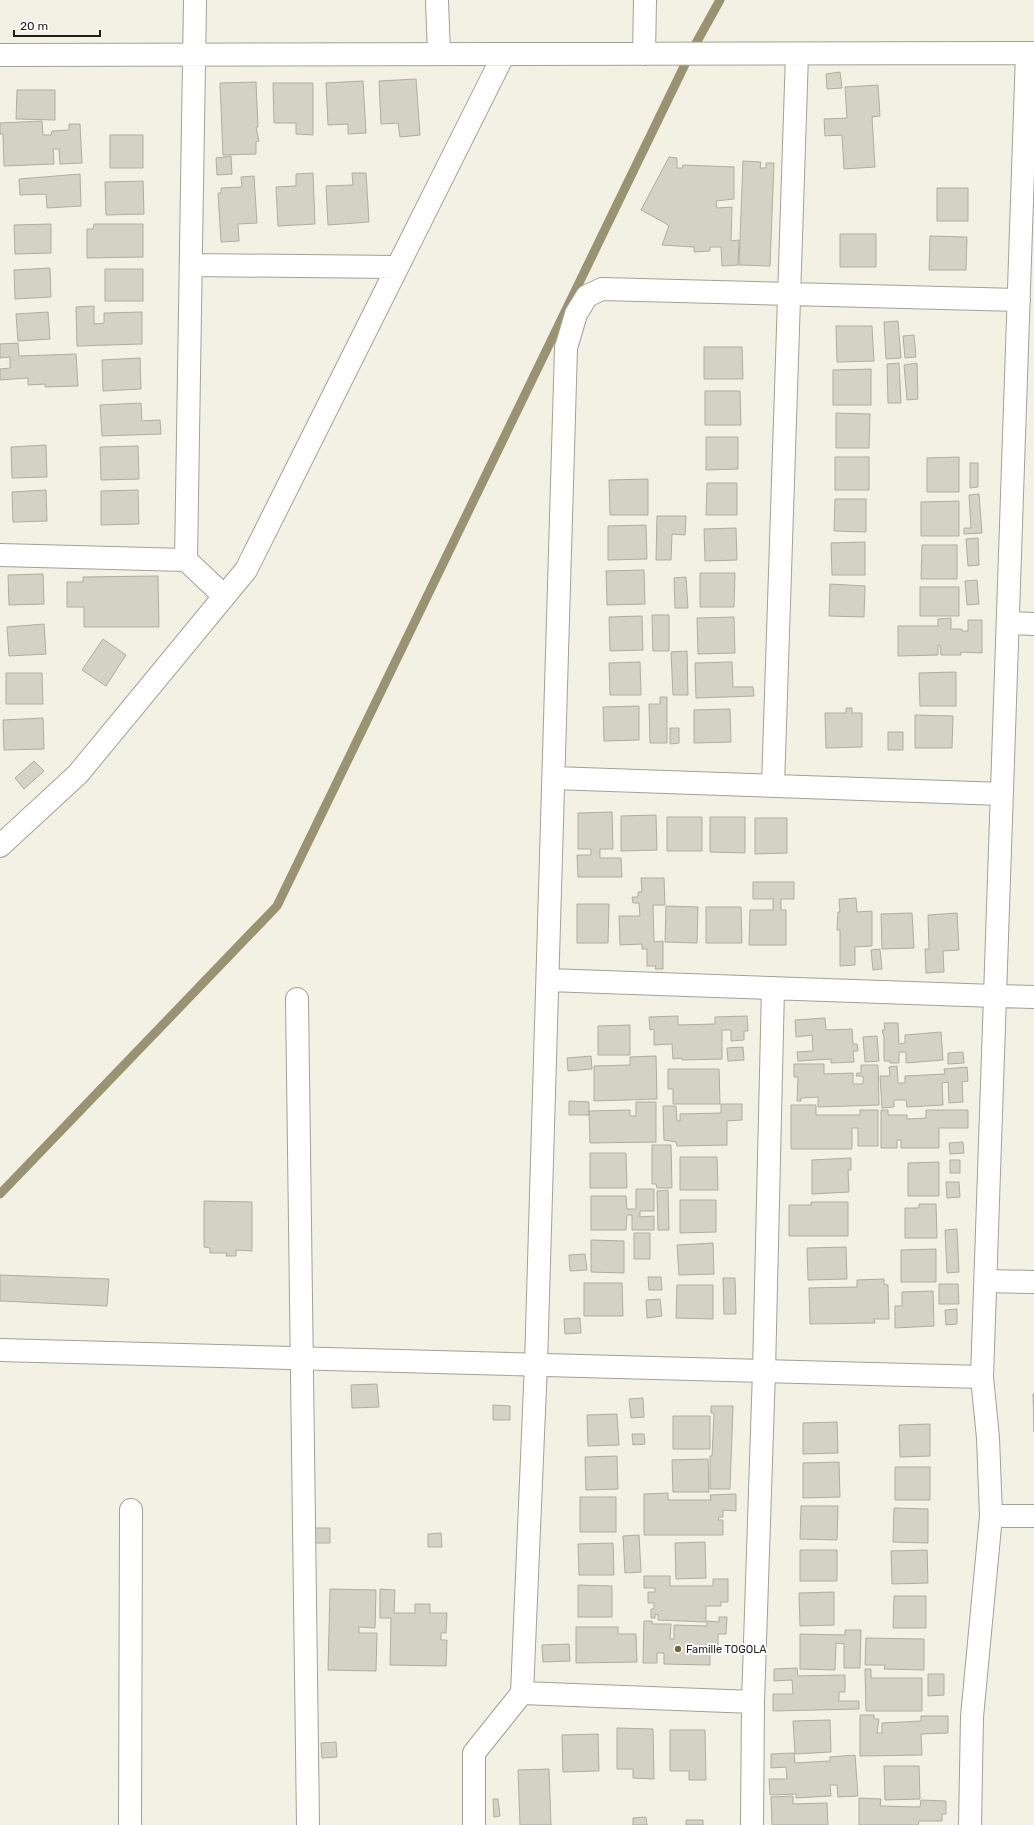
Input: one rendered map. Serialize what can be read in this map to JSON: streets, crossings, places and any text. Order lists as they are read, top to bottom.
{
  "places": ["Famille TOGOLA"],
  "scale_bar": "20 m"
}
